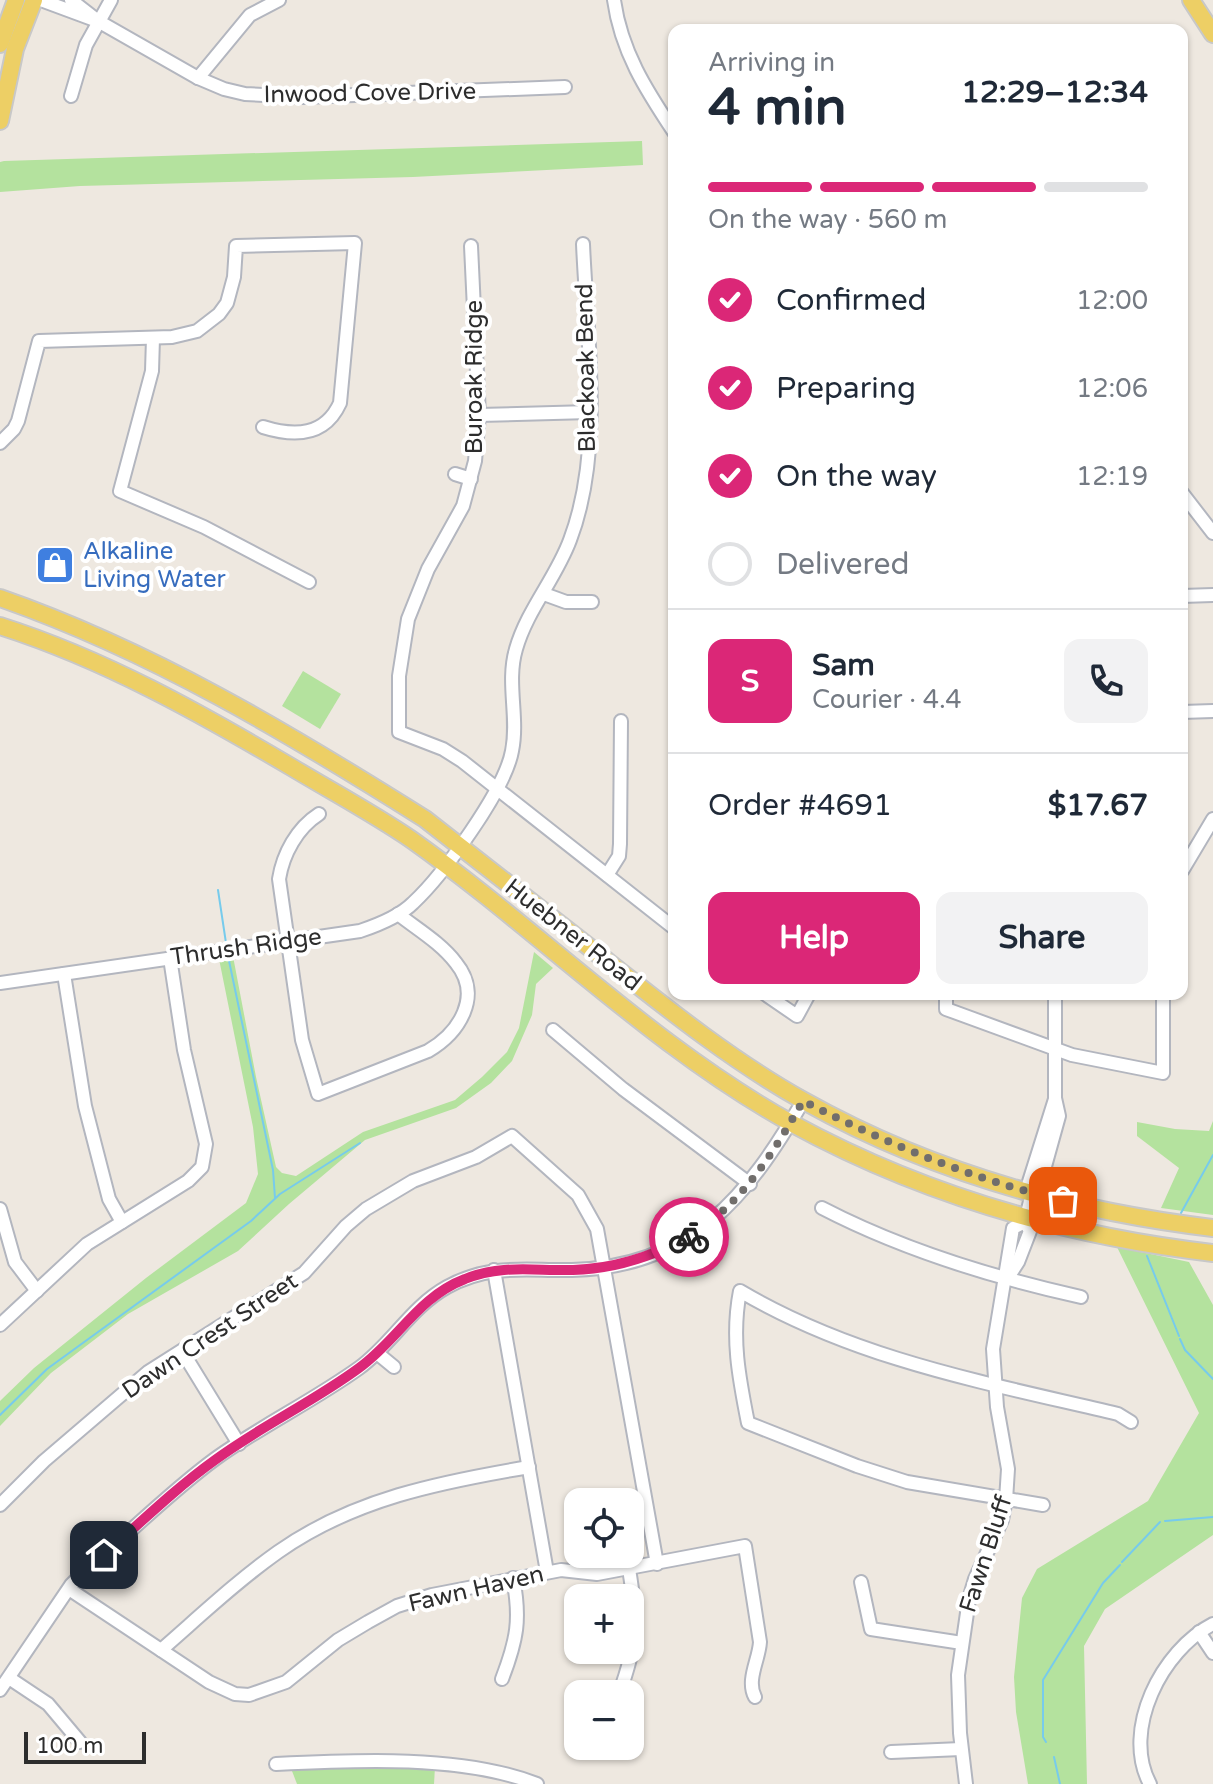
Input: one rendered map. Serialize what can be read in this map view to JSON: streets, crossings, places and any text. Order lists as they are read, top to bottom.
{
  "streets": {
    "main road": ["Huebner Road"],
    "street": [
      "Inwood Cove Drive",
      "Blackoak Bend",
      "Buroak Ridge",
      "Thrush Ridge",
      "Dawn Crest Street",
      "Fawn Bluff",
      "Fawn Haven"
    ]
  },
  "crossings": [
    ["Blackoak Bend", "Buroak Ridge"],
    ["Blackoak Bend", "Huebner Road"],
    ["Blackoak Bend", "Thrush Ridge"],
    ["Huebner Road", "Thrush Ridge"],
    ["Huebner Road", "Fawn Bluff"]
  ],
  "places": {
    "shop": ["Alkaline Living Water"]
  },
  "scale_bar": "100 m",
  "page": {
    "heading": ["4 min", "Arriving in", "12:29–12:34"],
    "panel": [
      "Sam",
      "Courier · 4.4",
      "Order #4691",
      "$17.67"
    ],
    "bar": "On the way · 560 m",
    "list": [
      ["Confirmed", "12:00"],
      ["Preparing", "12:06"],
      ["On the way", "12:19"],
      "Delivered"
    ],
    "round": "S",
    "buttons": ["Help", "Share"],
    "map_buttons": ["+", "−"],
    "scale": "100 m"
  }
}
